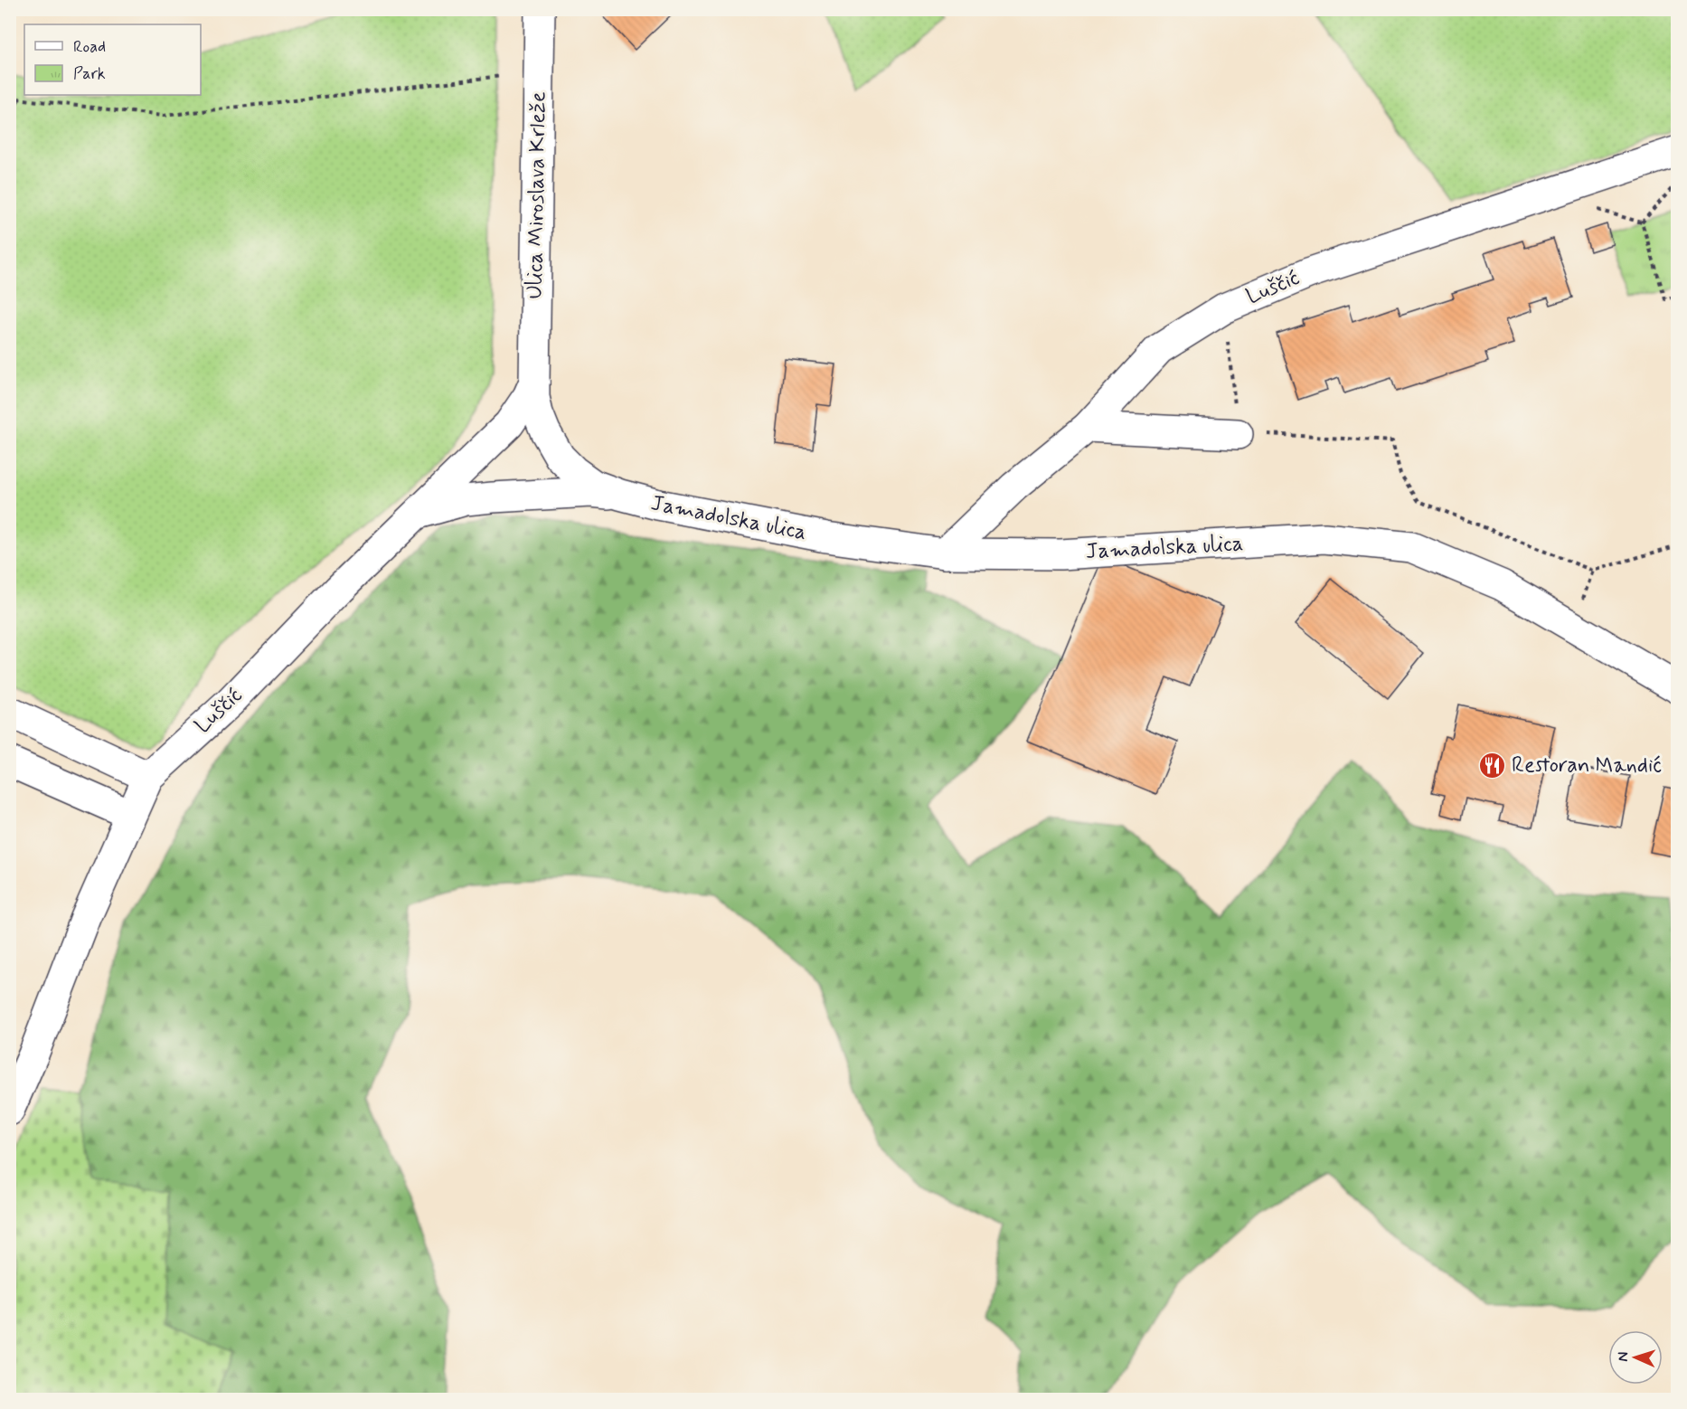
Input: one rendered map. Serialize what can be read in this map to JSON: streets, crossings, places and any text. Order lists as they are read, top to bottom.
{
  "streets": {
    "street": ["Ulica Miroslava Krleže", "Luščić", "Jamadolska ulica"]
  },
  "crossings": [
    ["Ulica Miroslava Krleže", "Luščić"],
    ["Ulica Miroslava Krleže", "Jamadolska ulica"],
    ["Luščić", "Jamadolska ulica"]
  ],
  "places": {
    "restaurant": ["Restoran Mandić"]
  },
  "legend": ["Road", "Park"],
  "north": "left"
}
